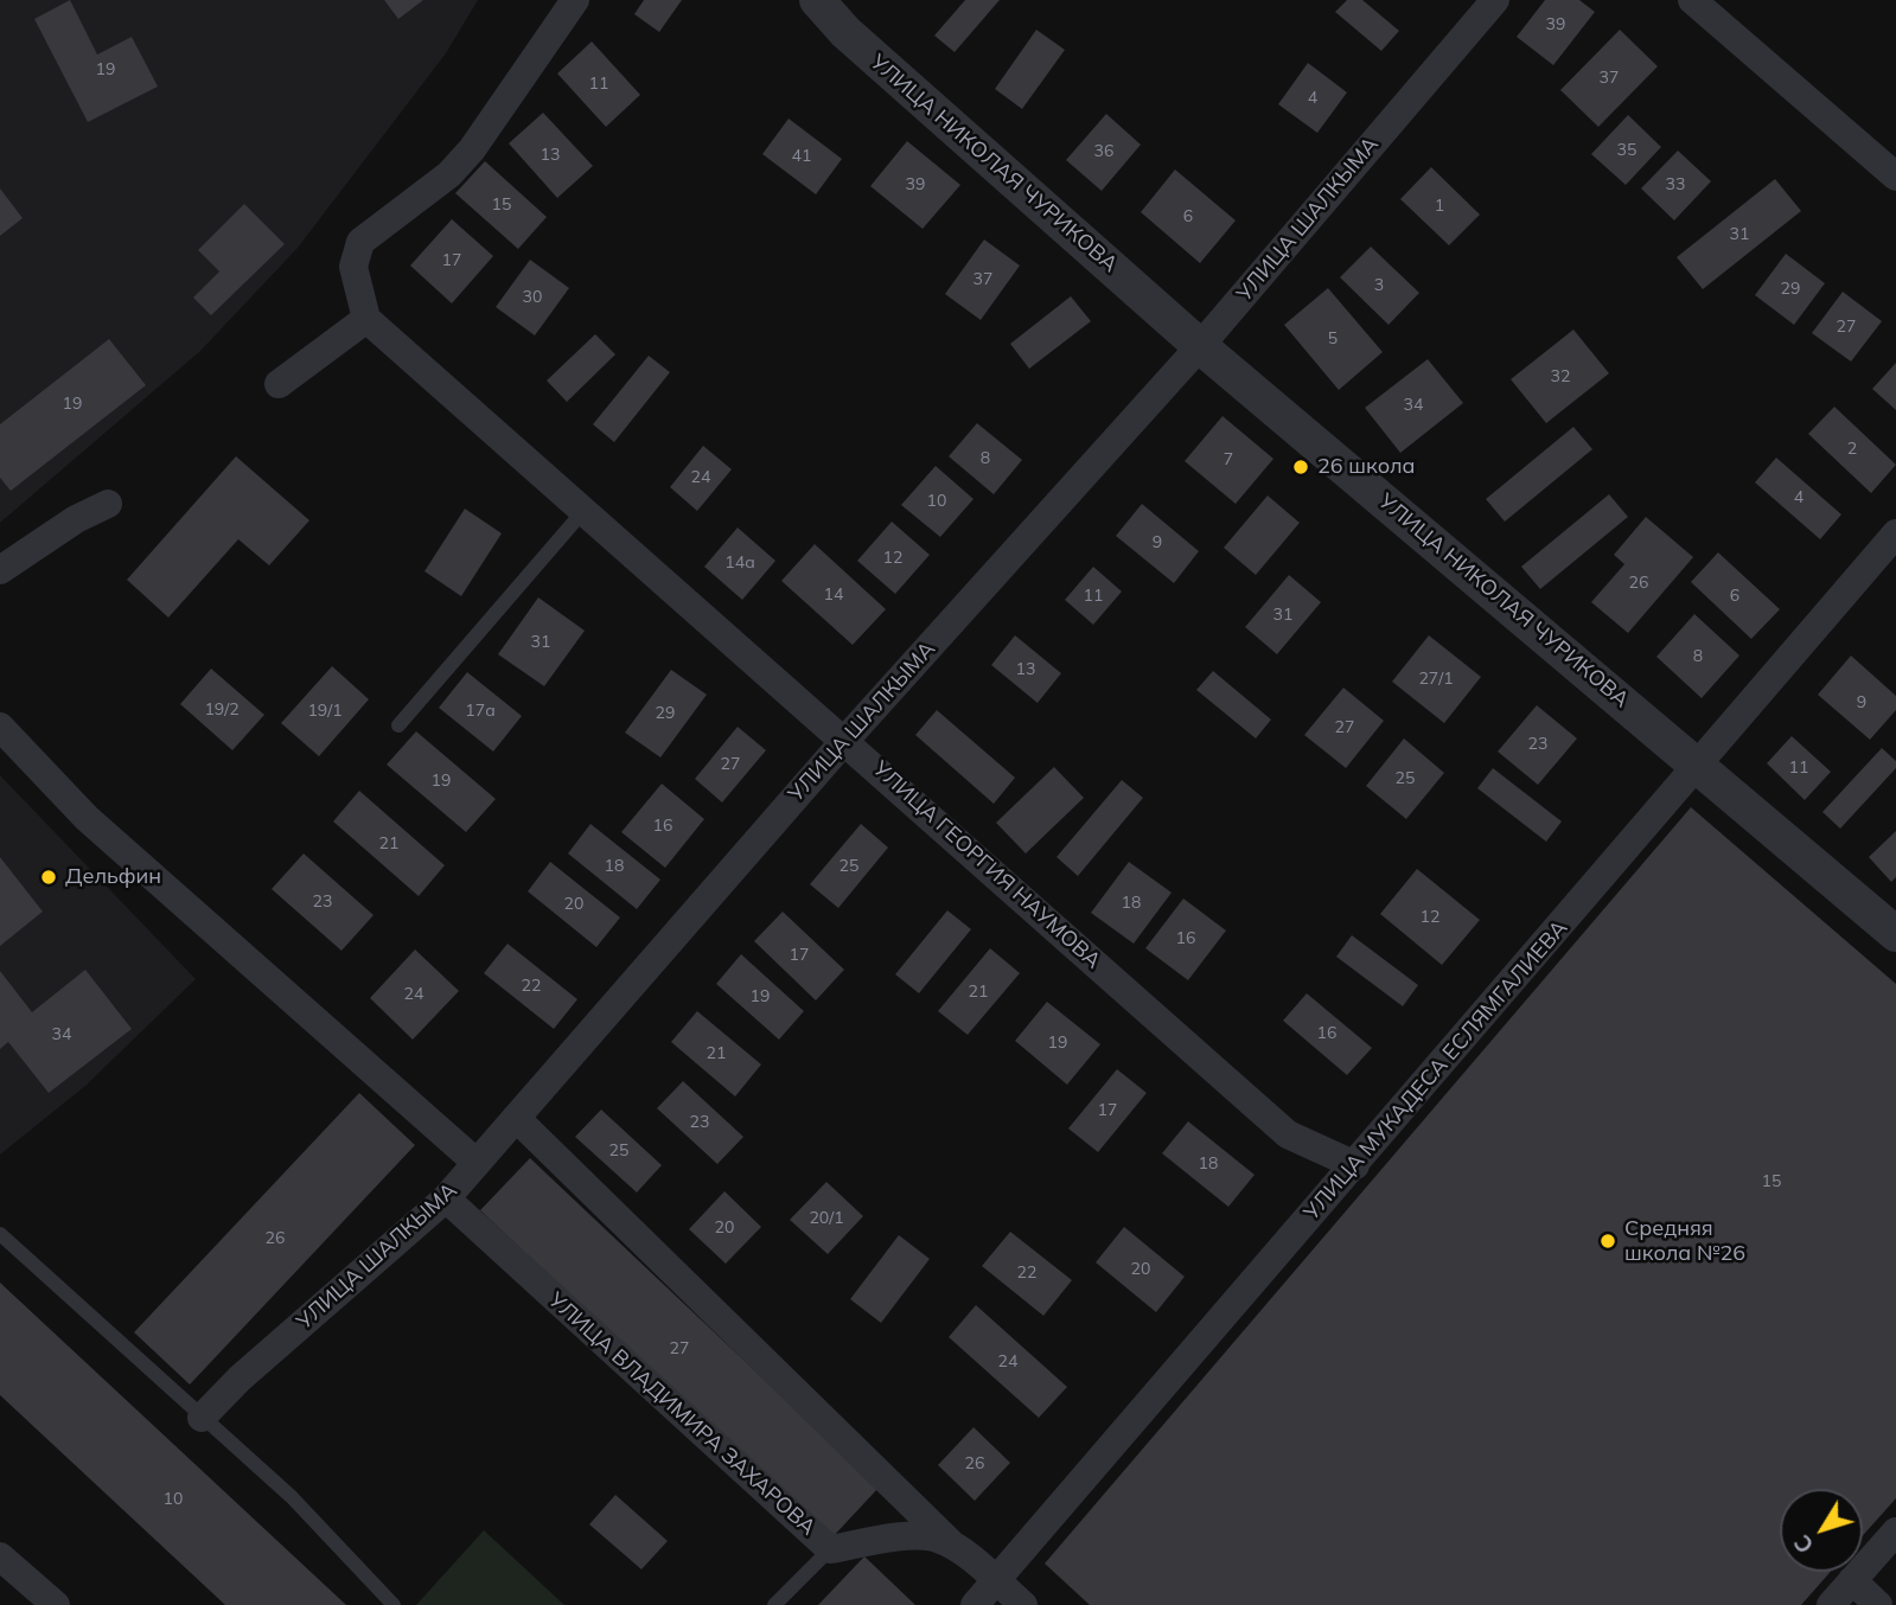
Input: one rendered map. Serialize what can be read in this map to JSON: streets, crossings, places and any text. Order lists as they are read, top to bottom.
{
  "streets": {
    "street": [
      "УЛИЦА НИКОЛАЯ ЧУРИКОВА",
      "УЛИЦА ШАЛКЫМА",
      "УЛИЦА ГЕОРГИЯ НАУМОВА",
      "УЛИЦА МУКАДЕСА ЕСЛЯМГАЛИЕВА",
      "УЛИЦА ВЛАДИМИРА ЗАХАРОВА"
    ]
  },
  "crossings": [
    ["УЛИЦА НИКОЛАЯ ЧУРИКОВА", "УЛИЦА ШАЛКЫМА"],
    ["УЛИЦА НИКОЛАЯ ЧУРИКОВА", "УЛИЦА МУКАДЕСА ЕСЛЯМГАЛИЕВА"],
    ["УЛИЦА ШАЛКЫМА", "УЛИЦА ГЕОРГИЯ НАУМОВА"],
    ["УЛИЦА ШАЛКЫМА", "УЛИЦА ВЛАДИМИРА ЗАХАРОВА"],
    ["УЛИЦА ГЕОРГИЯ НАУМОВА", "УЛИЦА МУКАДЕСА ЕСЛЯМГАЛИЕВА"],
    ["УЛИЦА МУКАДЕСА ЕСЛЯМГАЛИЕВА", "УЛИЦА ВЛАДИМИРА ЗАХАРОВА"]
  ],
  "places": ["26 школа", "Дельфин", "Средняя школа №26"],
  "house_numbers": [
    "39",
    "19",
    "37",
    "11",
    "4",
    "35",
    "36",
    "13",
    "41",
    "39",
    "33",
    "15",
    "1",
    "6",
    "31",
    "17",
    "37",
    "3",
    "29",
    "30",
    "27",
    "5",
    "32",
    "19",
    "34",
    "2",
    "8",
    "7",
    "24",
    "4",
    "10",
    "9",
    "12",
    "14а",
    "26",
    "14",
    "11",
    "6",
    "31",
    "31",
    "8",
    "13",
    "27/1",
    "9",
    "19/2",
    "19/1",
    "17а",
    "29",
    "27",
    "23",
    "27",
    "11",
    "25",
    "19",
    "16",
    "21",
    "18",
    "25",
    "23",
    "18",
    "20",
    "12",
    "16",
    "17",
    "22",
    "21",
    "24",
    "19",
    "16",
    "34",
    "19",
    "21",
    "17",
    "23",
    "25",
    "18",
    "15",
    "20/1",
    "20",
    "26",
    "20",
    "22",
    "27",
    "24",
    "26",
    "10"
  ],
  "north": "bottom left"
}
